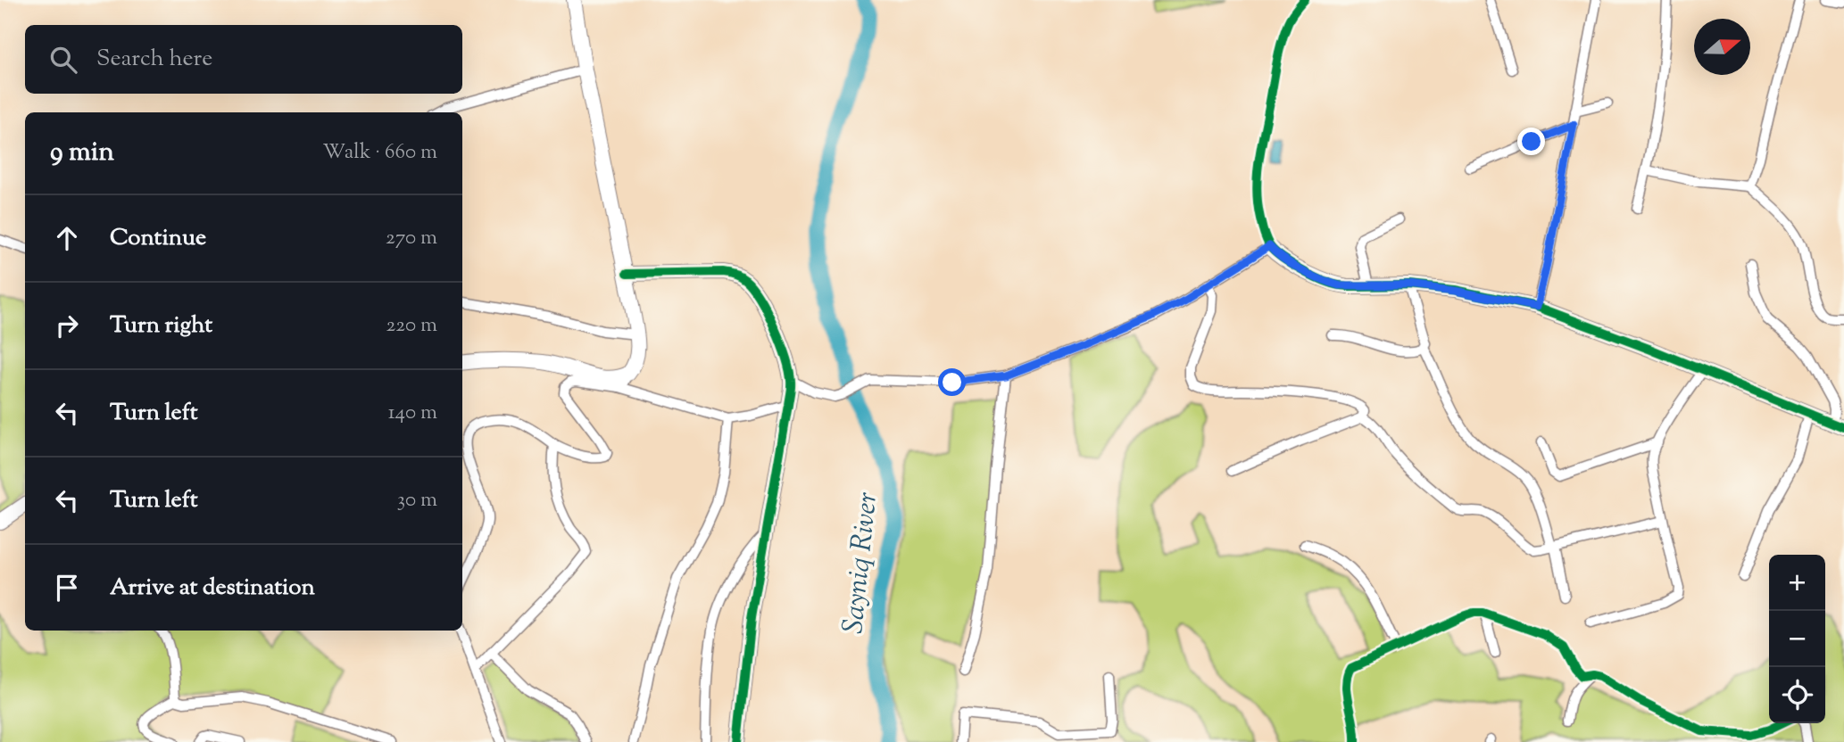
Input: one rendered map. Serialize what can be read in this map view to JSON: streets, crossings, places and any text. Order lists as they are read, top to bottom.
{
  "water": ["Sayniq River"],
  "north": "right",
  "page": {
    "search": "Search here",
    "heading": ["9 min", "Walk · 660 m"],
    "list": [
      ["Continue", "270 m"],
      ["Turn right", "220 m"],
      ["Turn left", "140 m"],
      ["Turn left", "30 m"],
      "Arrive at destination"
    ],
    "map_buttons": ["+", "−"]
  }
}
